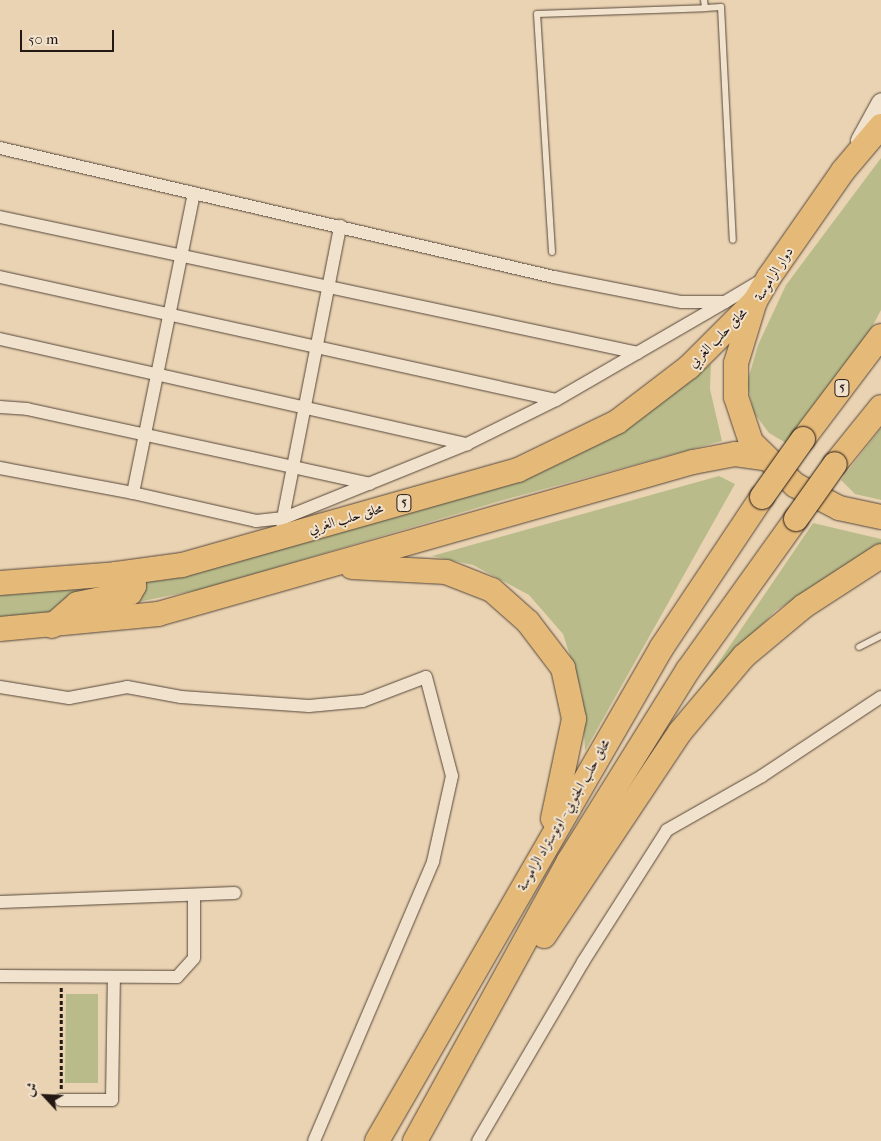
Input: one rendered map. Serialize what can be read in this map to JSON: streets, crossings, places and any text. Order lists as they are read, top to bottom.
{
  "streets": {
    "highway": [
      "دوار الراموسة",
      "محلق حلب الغربي",
      "5",
      "محلق حلب الجنوبي - اوتوستراد الراموسة"
    ]
  },
  "crossings": [
    ["دوار الراموسة", "محلق حلب الغربي"]
  ],
  "scale_bar": "50 m",
  "north": "top left"
}
